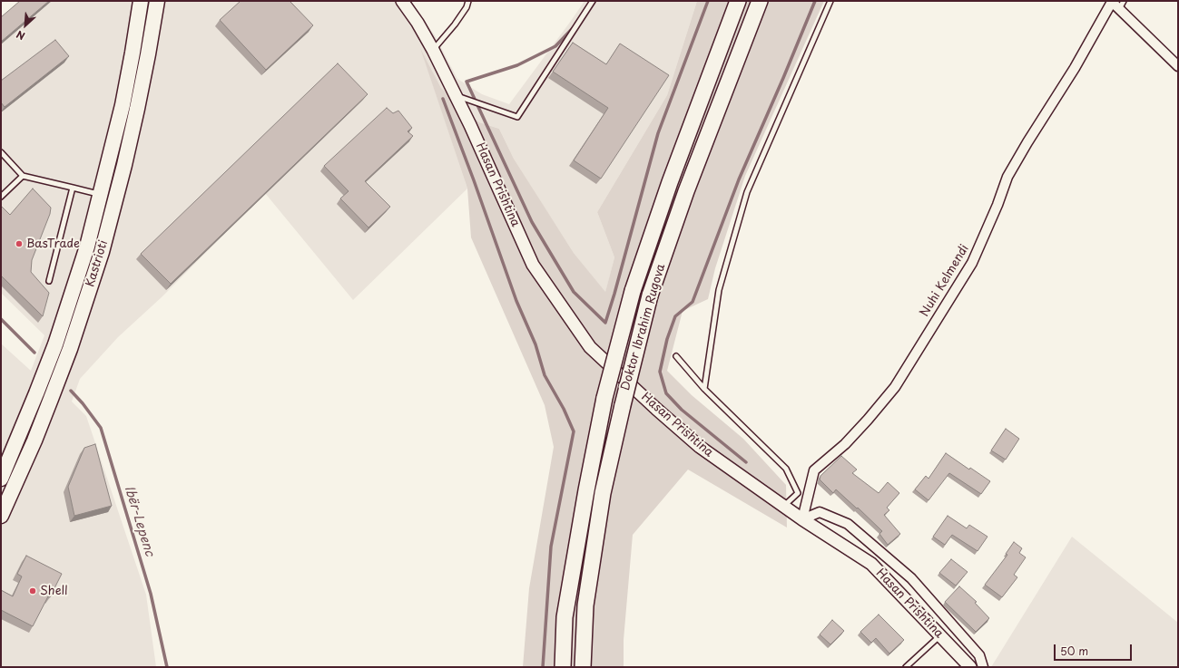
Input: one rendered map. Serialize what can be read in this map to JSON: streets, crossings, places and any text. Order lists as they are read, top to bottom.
{
  "streets": {
    "highway": ["Kastrioti", "Doktor Ibrahim Rugova"],
    "main road": ["Hasan Prishtina"],
    "street": ["Nuhi Kelmendi"]
  },
  "crossings": [
    ["Hasan Prishtina", "Nuhi Kelmendi"]
  ],
  "water": ["Ibër-Lepenc"],
  "places": ["BasTrade", "Shell"],
  "scale_bar": "50 m",
  "north": "bottom left"
}
